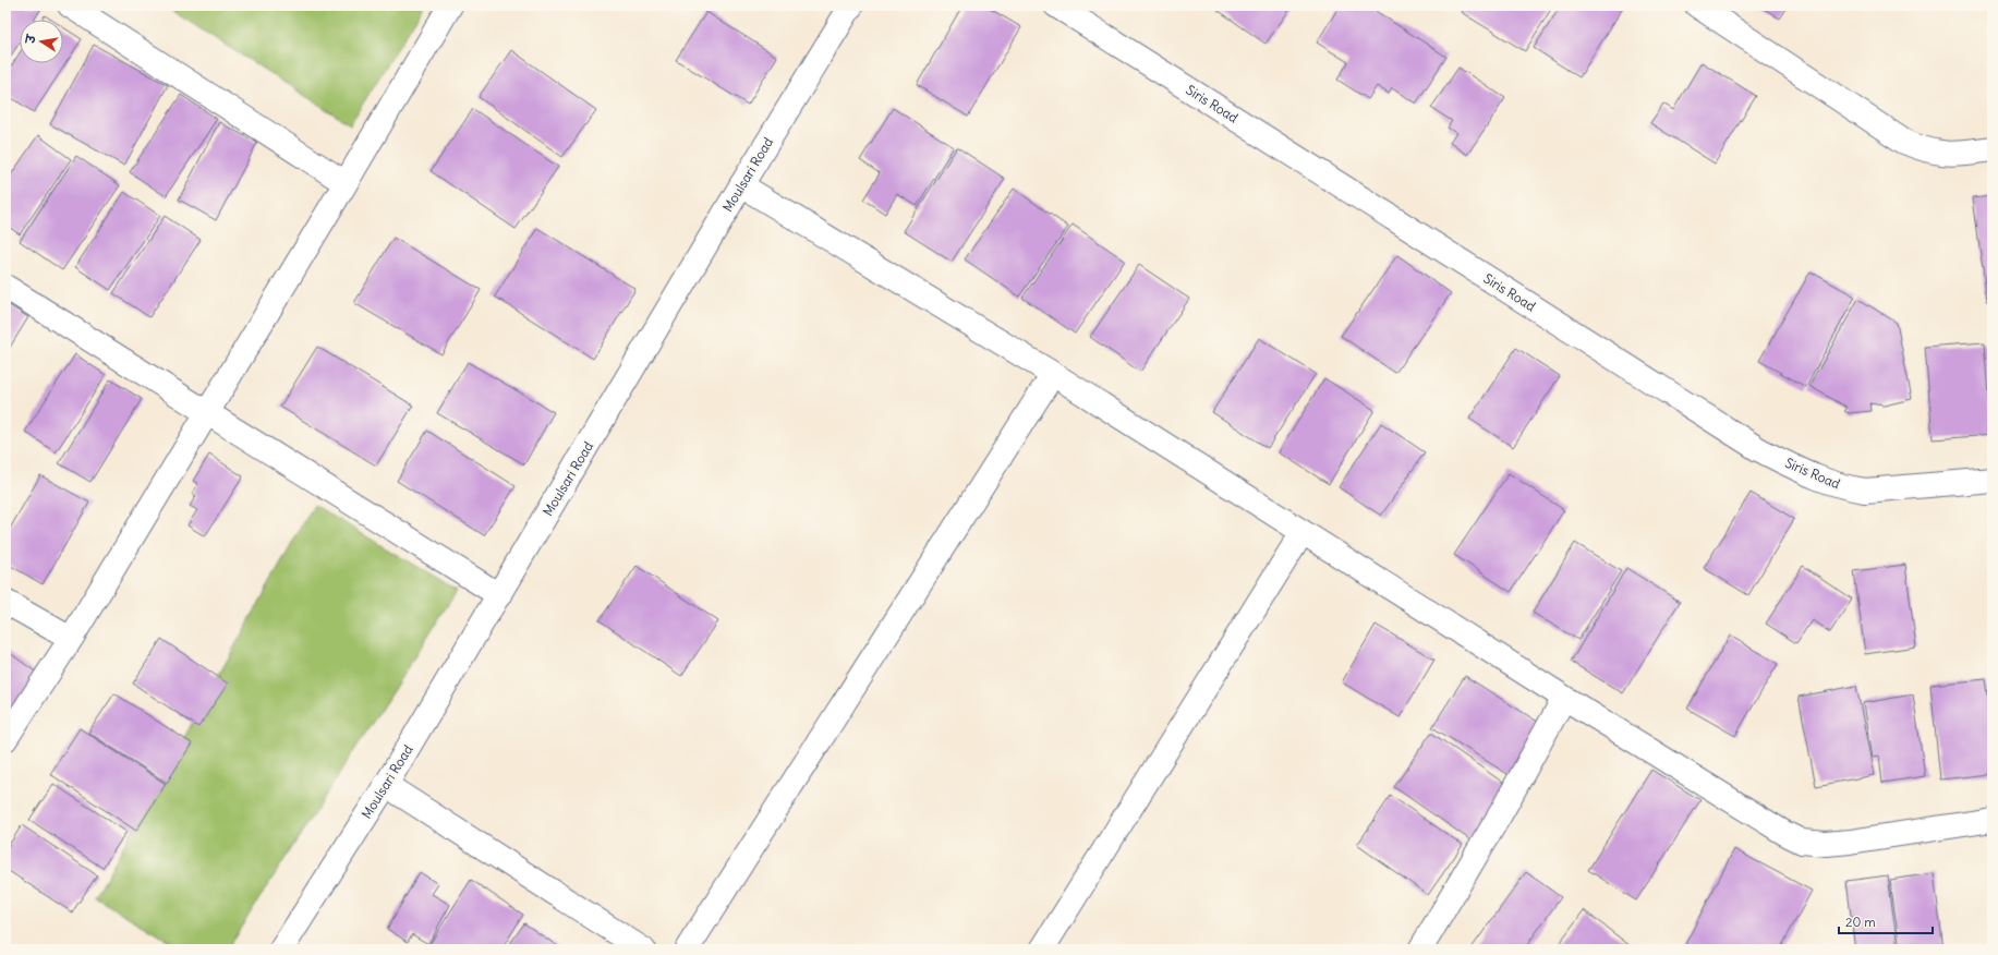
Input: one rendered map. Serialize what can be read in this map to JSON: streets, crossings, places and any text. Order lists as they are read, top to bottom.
{
  "streets": {
    "street": ["Siris Road", "Moulsari Road"]
  },
  "scale_bar": "20 m",
  "north": "left"
}
